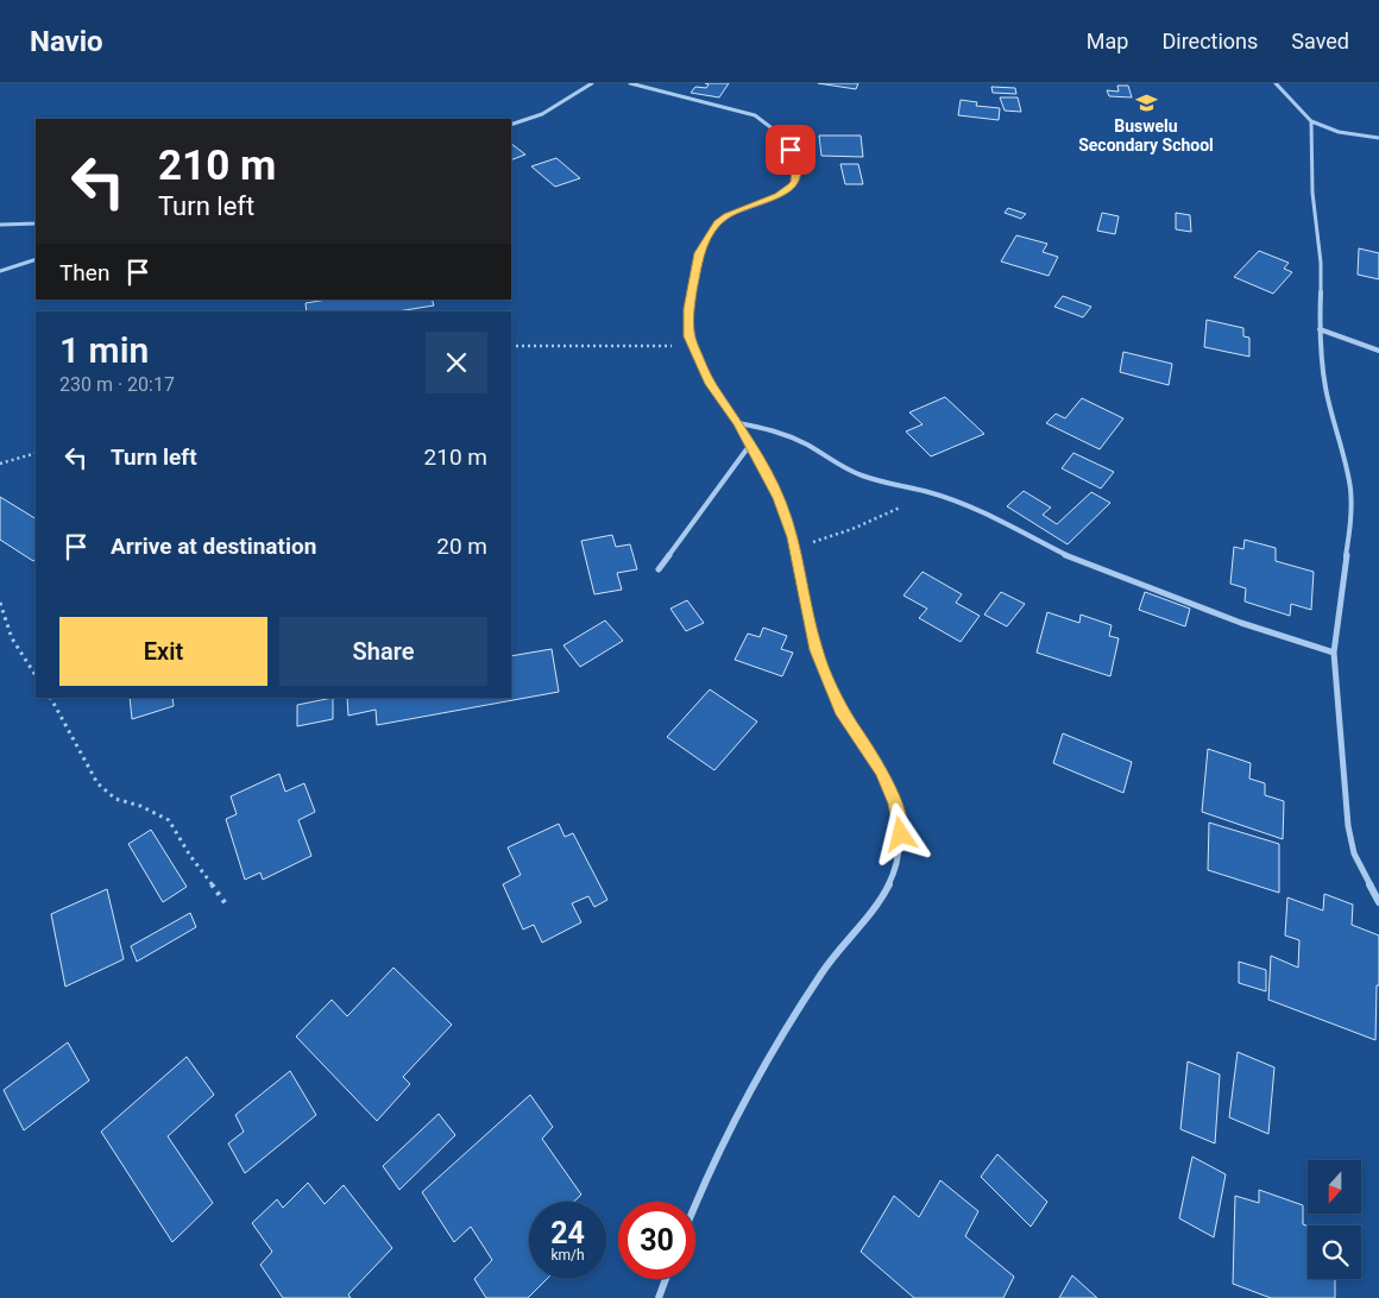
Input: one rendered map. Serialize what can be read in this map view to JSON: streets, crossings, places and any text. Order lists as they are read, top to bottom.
{
  "places": {
    "school or university": ["Buswelu Secondary School"]
  },
  "north": "bottom",
  "page": {
    "header": "Navio",
    "nav": ["Map", "Directions", "Saved"],
    "turn": ["210 m", "Turn left"],
    "then": "Then",
    "heading": ["1 min", "230 m · 20:17"],
    "list": [
      {
        "name": "Turn left",
        "value": "210 m"
      },
      {
        "name": "Arrive at destination",
        "value": "20 m"
      }
    ],
    "buttons": ["Exit", "Share"],
    "speed": "24 km/h",
    "limit": "30"
  }
}
